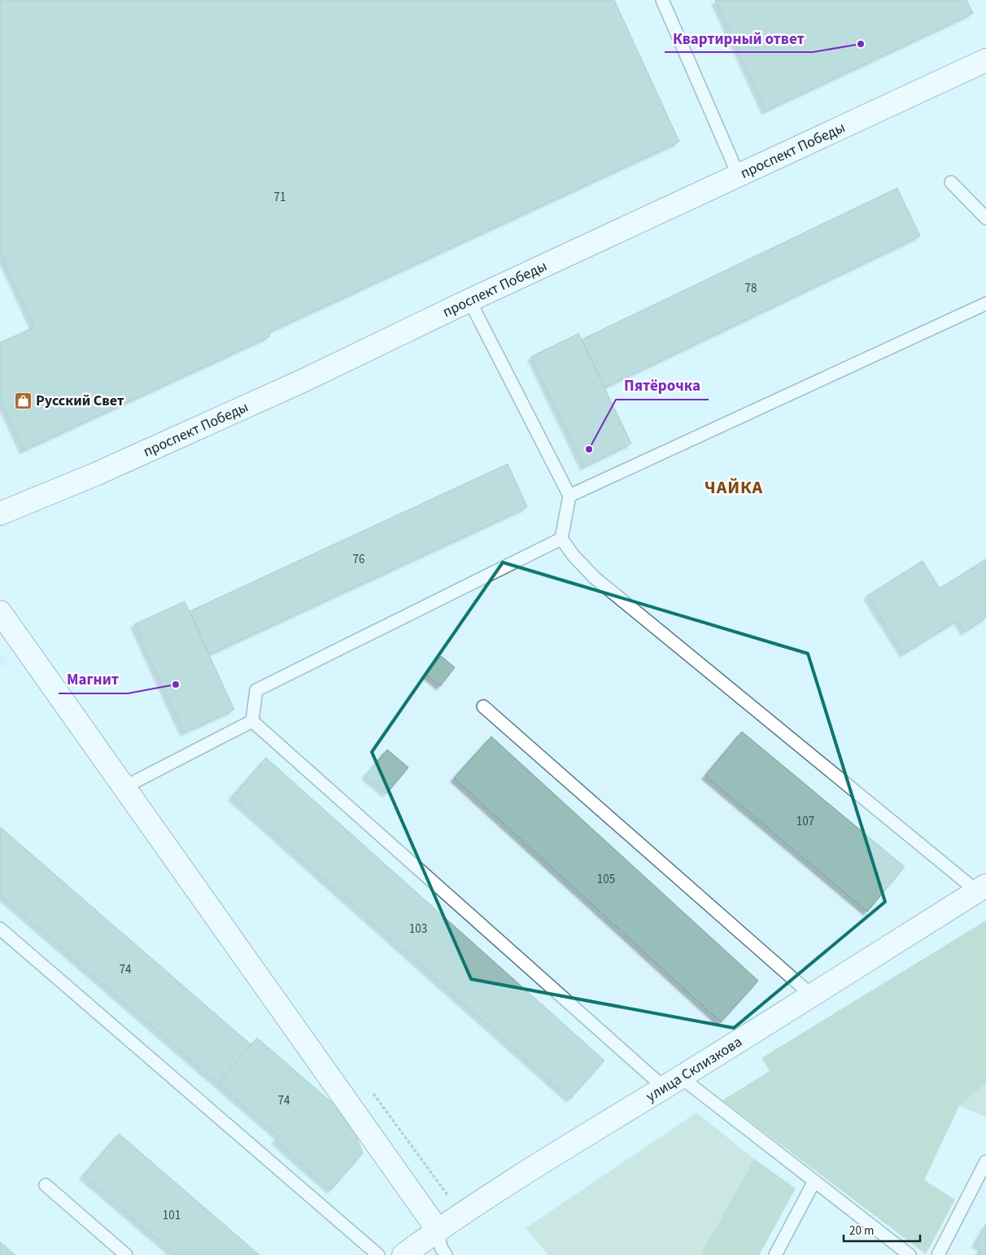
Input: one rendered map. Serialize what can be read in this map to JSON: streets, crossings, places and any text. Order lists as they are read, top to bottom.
{
  "streets": {
    "street": ["проспект Победы", "улица Склизкова"]
  },
  "districts": ["ЧАЙКА"],
  "places": {
    "other": ["Квартирный ответ", "Пятёрочка", "Магнит"],
    "shop": ["Русский Свет"]
  },
  "house_numbers": [
    "71",
    "78",
    "76",
    "107",
    "105",
    "103",
    "74",
    "74",
    "101"
  ],
  "scale_bar": "20 m"
}
